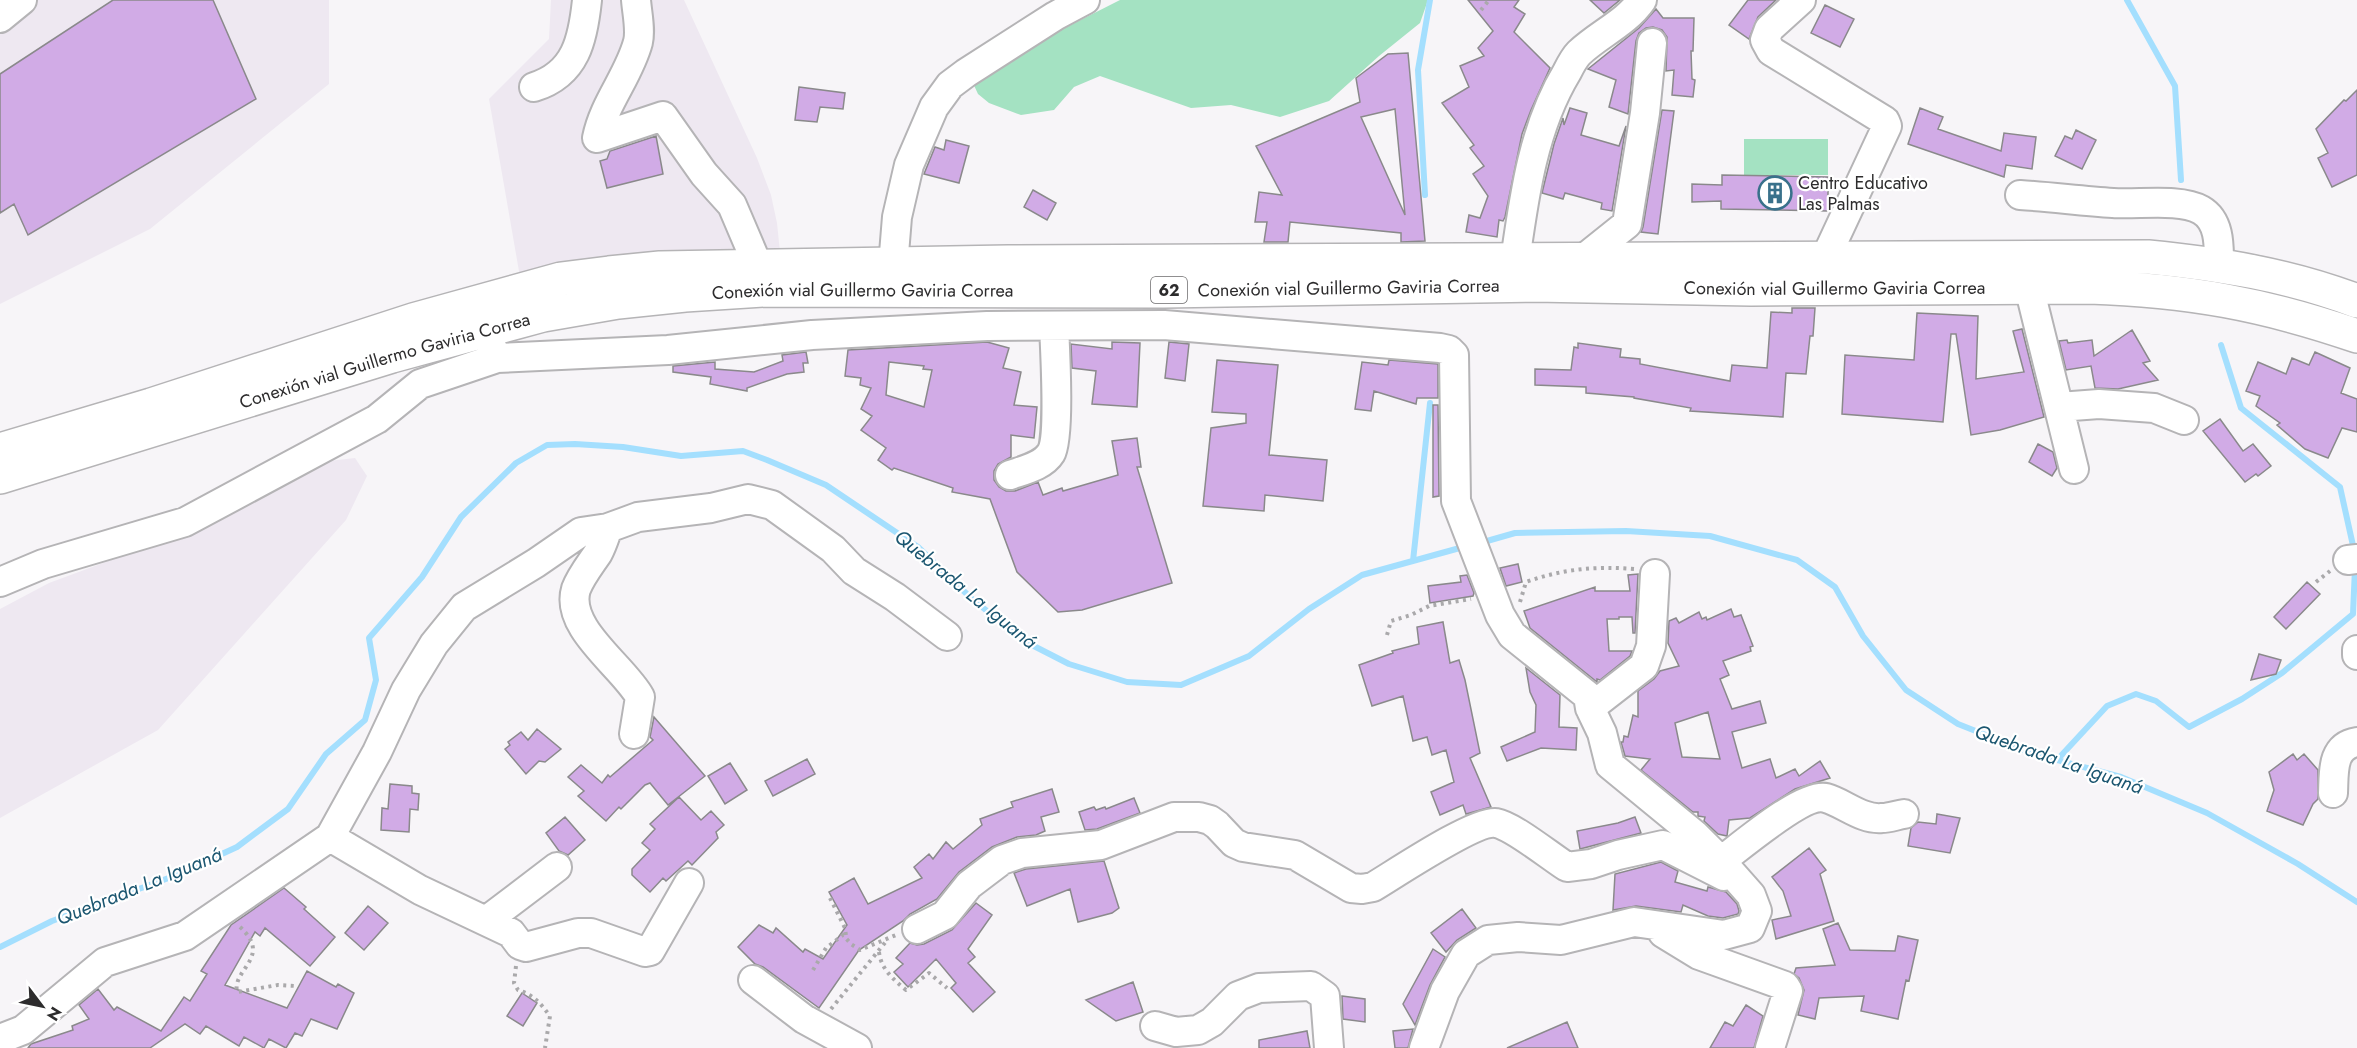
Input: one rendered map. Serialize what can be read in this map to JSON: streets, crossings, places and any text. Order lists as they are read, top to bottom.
{
  "streets": {
    "highway": ["Conexión vial Guillermo Gaviria Correa", "62"]
  },
  "water": ["Quebrada La Iguaná"],
  "places": {
    "building": ["Centro Educativo Las Palmas"]
  },
  "north": "bottom right"
}
